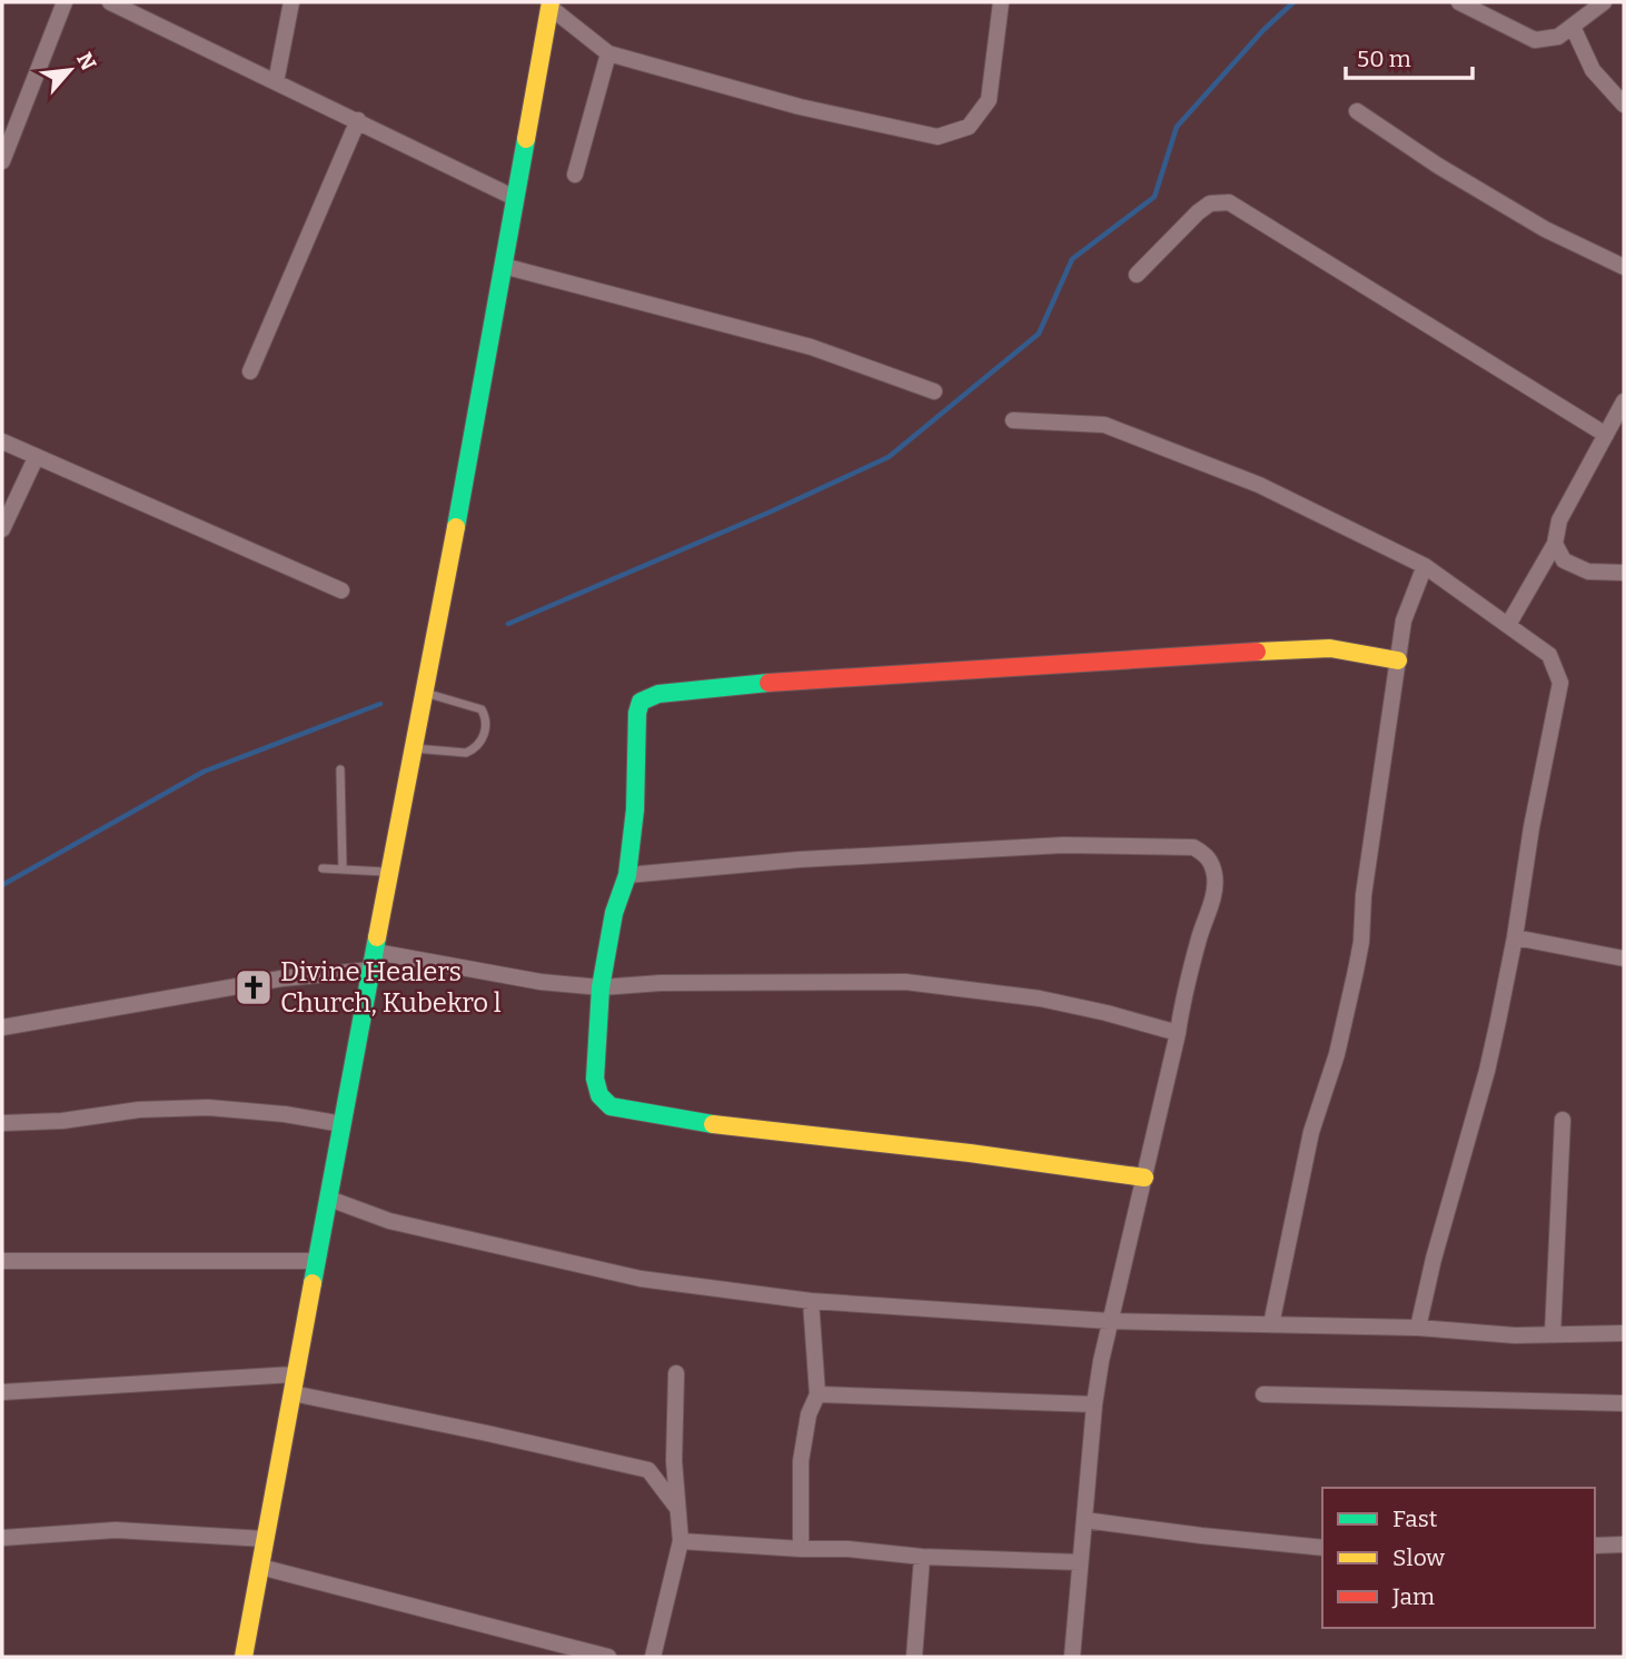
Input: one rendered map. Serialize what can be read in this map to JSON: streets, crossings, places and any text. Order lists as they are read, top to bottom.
{
  "places": {
    "church": ["Divine Healers Church, Kubekro l"]
  },
  "legend": ["Fast", "Slow", "Jam"],
  "scale_bar": "50 m",
  "north": "top right"
}
